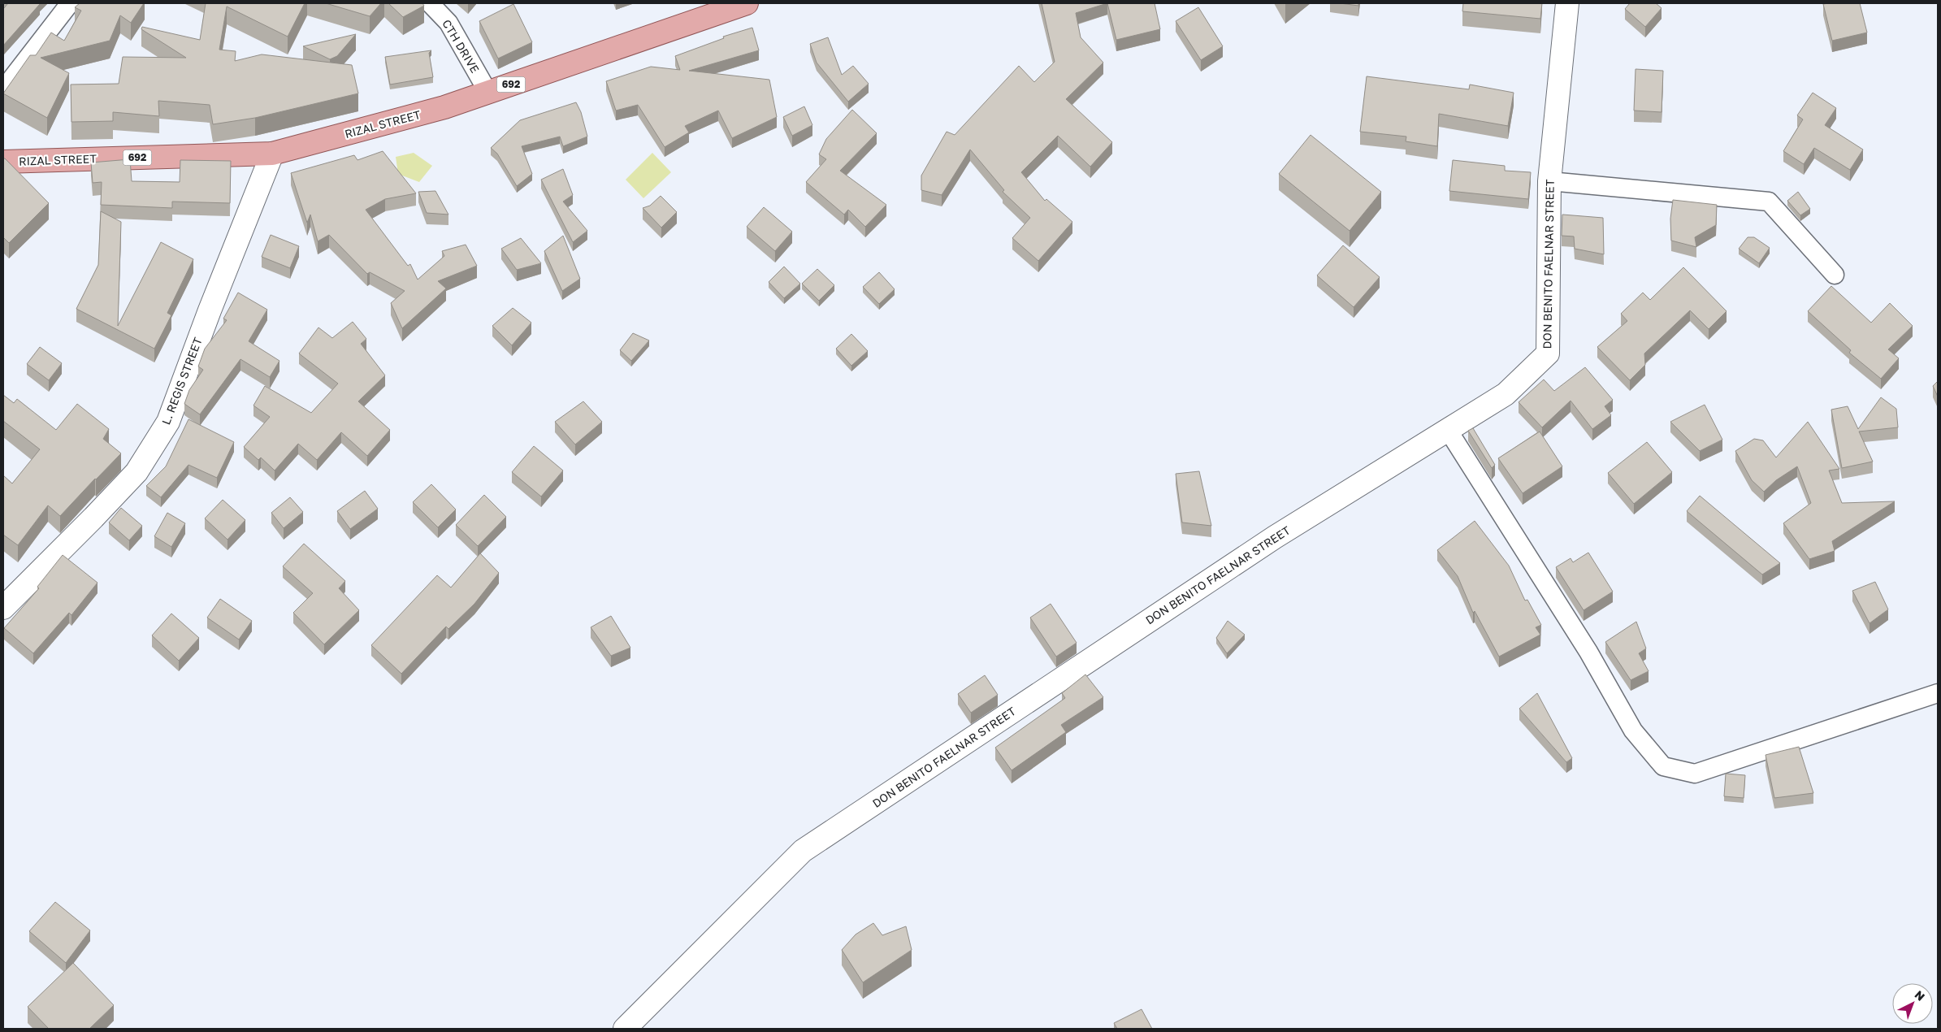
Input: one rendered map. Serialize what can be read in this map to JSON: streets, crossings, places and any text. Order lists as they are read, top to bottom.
{
  "streets": {
    "main road": ["692", "RIZAL STREET"],
    "street": ["CTH DRIVE", "DON BENITO FAELNAR STREET", "L. REGIS STREET"]
  },
  "crossings": [
    ["CTH DRIVE", "RIZAL STREET"],
    ["RIZAL STREET", "L. REGIS STREET"]
  ],
  "north": "top right"
}
